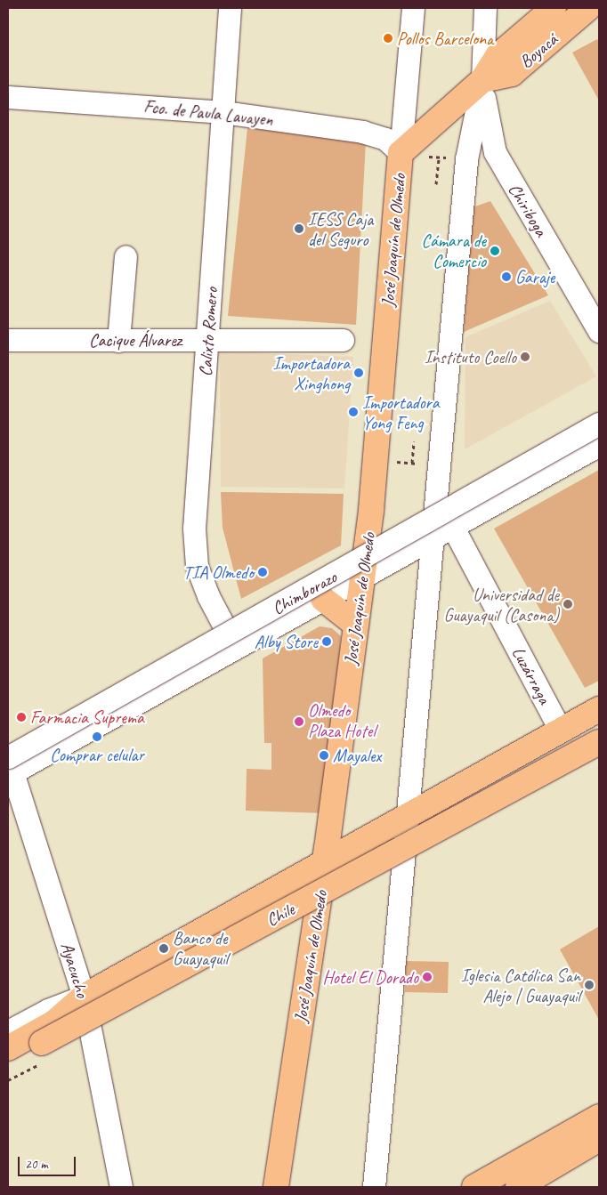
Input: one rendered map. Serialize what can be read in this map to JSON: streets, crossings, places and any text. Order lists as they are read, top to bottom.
{
  "streets": {
    "main road": ["Boyacá", "José Joaquín de Olmedo", "Chile"],
    "street": [
      "Fco. de Paula Lavayen",
      "Chiriboga",
      "Calixto Romero",
      "Cacique Álvarez",
      "Chimborazo",
      "Luzárraga",
      "Ayacucho"
    ]
  },
  "crossings": [
    ["Boyacá", "Fco. de Paula Lavayen"],
    ["Boyacá", "Chiriboga"],
    ["Boyacá", "José Joaquín de Olmedo"],
    ["Fco. de Paula Lavayen", "José Joaquín de Olmedo"],
    ["Fco. de Paula Lavayen", "Calixto Romero"],
    ["José Joaquín de Olmedo", "Chimborazo"],
    ["José Joaquín de Olmedo", "Chile"],
    ["Calixto Romero", "Cacique Álvarez"],
    ["Calixto Romero", "Chimborazo"],
    ["Chimborazo", "Luzárraga"],
    ["Chimborazo", "Ayacucho"],
    ["Luzárraga", "Chile"],
    ["Chile", "Ayacucho"]
  ],
  "places": [
    "Pollos Barcelona",
    "IESS Caja del Seguro",
    "Cámara de Comercio",
    "Garaje",
    "Instituto Coello",
    "Importadora Xinghong",
    "Importadora Yong Feng",
    "TIA Olmedo",
    "Universidad de Guayaquil (Casona)",
    "Alby Store",
    "Farmacia Suprema",
    "Olmedo Plaza Hotel",
    "Comprar celular",
    "Mayalex",
    "Banco de Guayaquil",
    "Hotel El Dorado",
    "Iglesia Católica San Alejo | Guayaquil"
  ],
  "scale_bar": "20 m"
}
